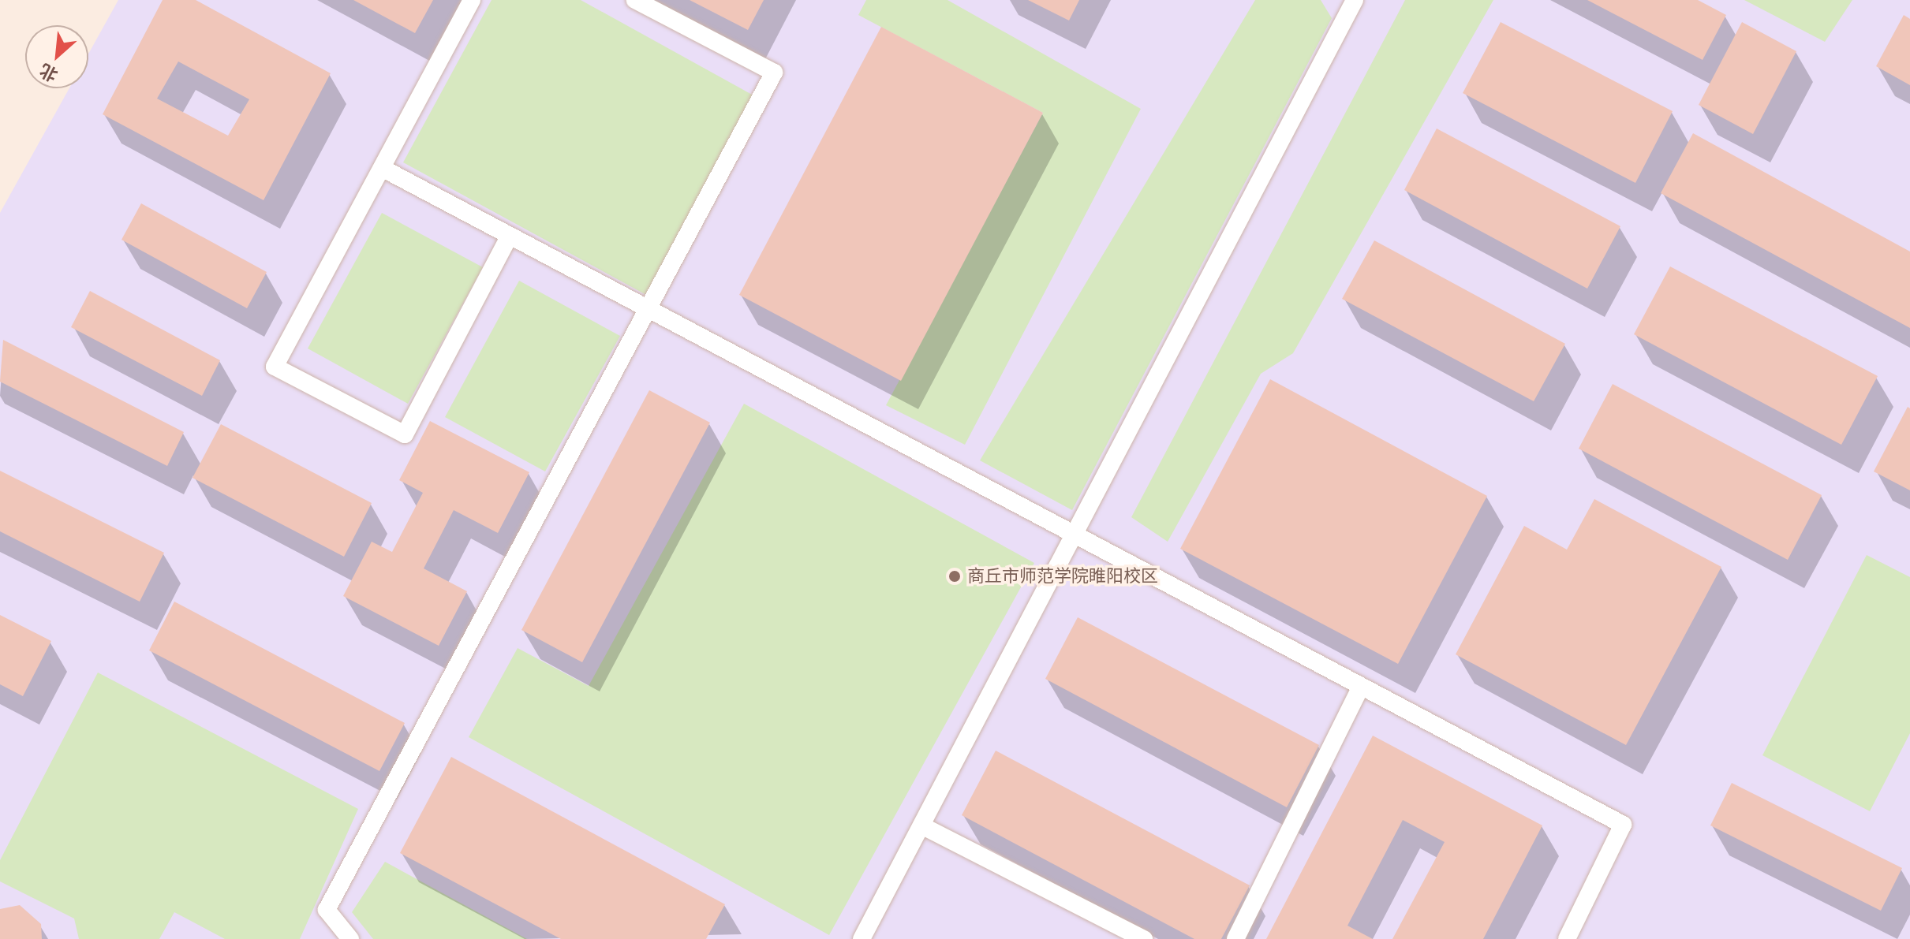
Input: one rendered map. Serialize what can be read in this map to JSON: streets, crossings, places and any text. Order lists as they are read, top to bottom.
{
  "places": ["商丘市师范学院睢阳校区"],
  "north": "bottom left"
}
